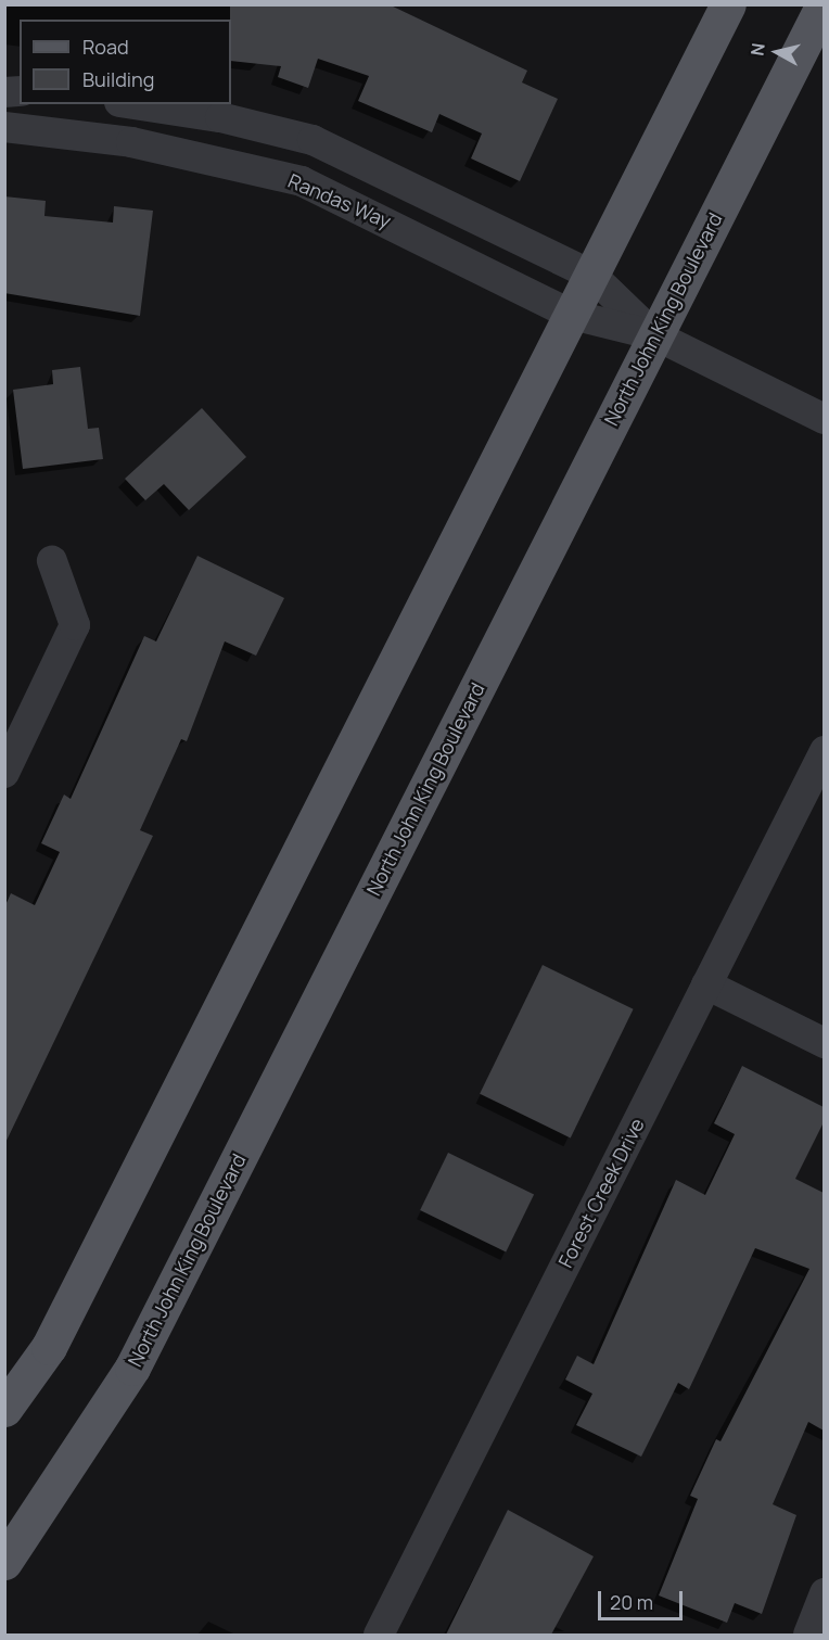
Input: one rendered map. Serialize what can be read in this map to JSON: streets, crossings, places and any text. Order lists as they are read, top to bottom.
{
  "streets": {
    "main road": ["North John King Boulevard"],
    "street": ["Randas Way", "Forest Creek Drive"]
  },
  "crossings": [
    ["Randas Way", "North John King Boulevard"]
  ],
  "legend": ["Road", "Building"],
  "scale_bar": "20 m",
  "north": "left"
}
